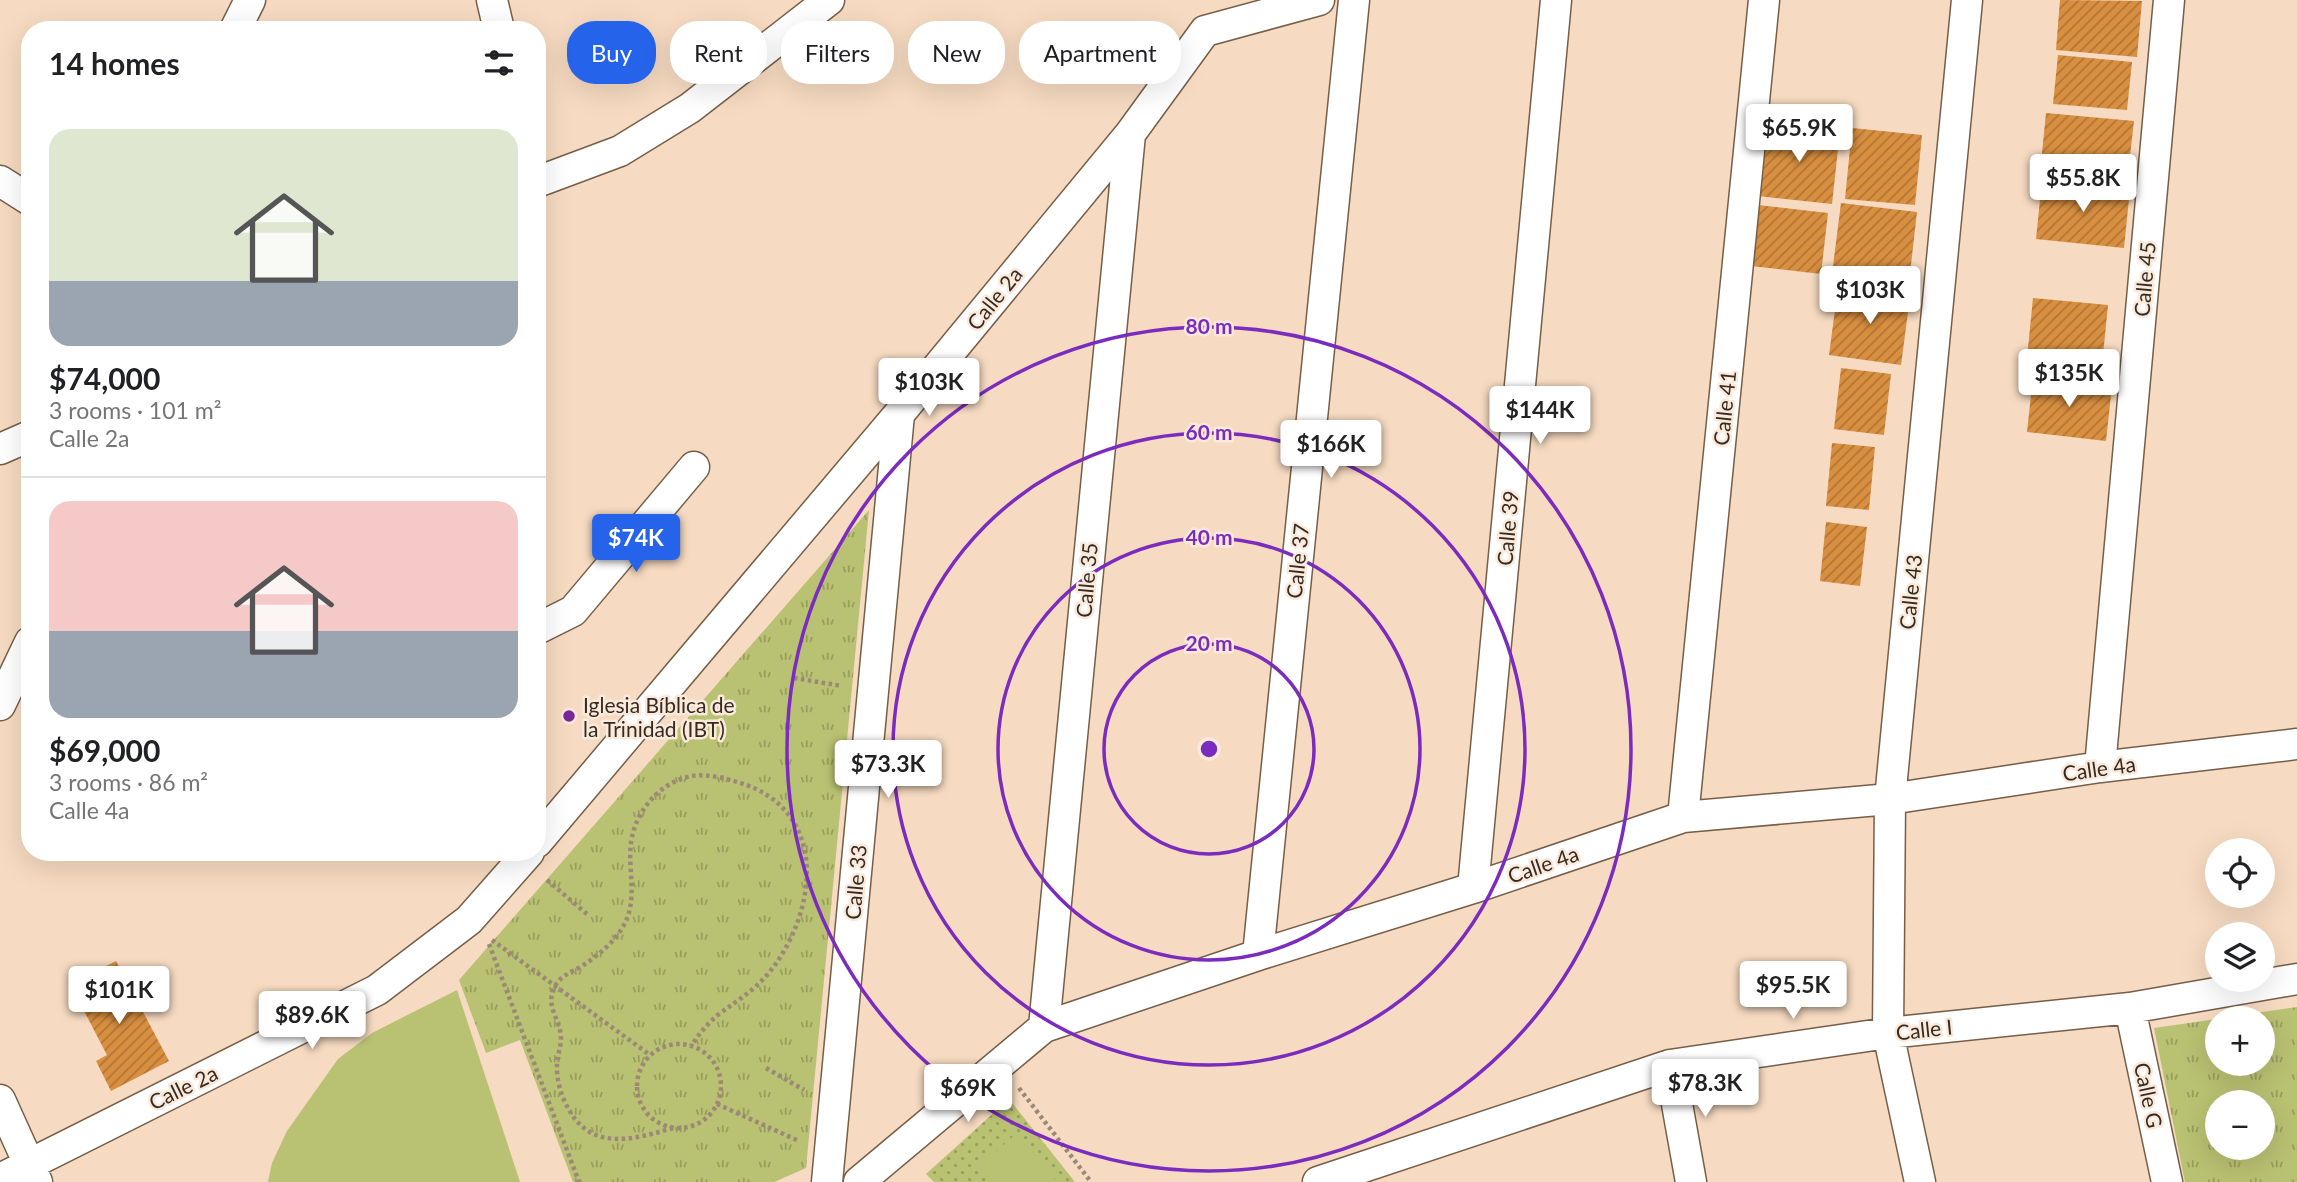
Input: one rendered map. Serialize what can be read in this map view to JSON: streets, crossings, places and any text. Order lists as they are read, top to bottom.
{
  "streets": {
    "street": [
      "Calle 45",
      "Calle 2a",
      "Calle 41",
      "Calle 39",
      "Calle 37",
      "Calle 35",
      "Calle 43",
      "Calle 4a",
      "Calle 33",
      "Calle I",
      "Calle G"
    ]
  },
  "crossings": [
    ["Calle 45", "Calle 4a"],
    ["Calle 2a", "Calle 35"],
    ["Calle 2a", "Calle 33"],
    ["Calle 41", "Calle 4a"],
    ["Calle 39", "Calle 4a"],
    ["Calle 37", "Calle 4a"],
    ["Calle 35", "Calle 4a"],
    ["Calle 43", "Calle 4a"],
    ["Calle 43", "Calle I"],
    ["Calle I", "Calle G"]
  ],
  "places": ["Iglesia Bíblica de la Trinidad (IBT)"],
  "page": {
    "chip": [
      "Buy",
      "Rent",
      "Filters",
      "New",
      "Apartment"
    ],
    "heading": "14 homes",
    "price": [
      "$65.9K",
      "$55.8K",
      "$103K",
      "$135K",
      "$103K",
      "$144K",
      "$166K",
      "$74K",
      "$73.3K",
      "$95.5K",
      "$101K",
      "$89.6K",
      "$78.3K",
      "$69K"
    ],
    "list": [
      {
        "name": "$74,000",
        "note": "3 rooms · 101 m² · Calle 2a"
      },
      {
        "name": "$69,000",
        "note": "3 rooms · 86 m² · Calle 4a"
      }
    ],
    "map_buttons": ["+", "−"]
  },
  "rings": [
    "80 m",
    "60 m",
    "40 m",
    "20 m"
  ]
}
